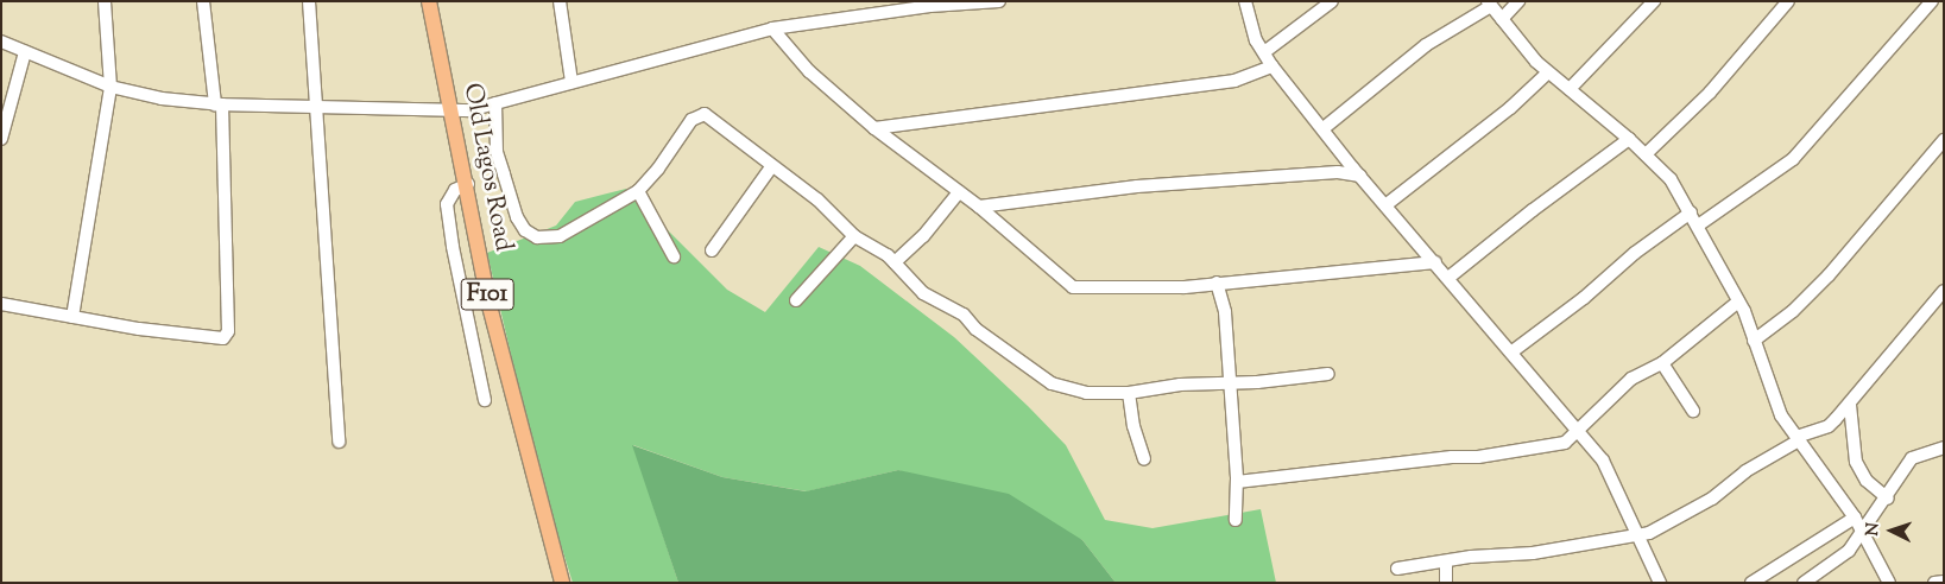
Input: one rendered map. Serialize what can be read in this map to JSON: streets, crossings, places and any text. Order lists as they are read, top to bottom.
{
  "streets": {
    "main road": ["Old Lagos Road", "F101"]
  },
  "north": "left"
}
